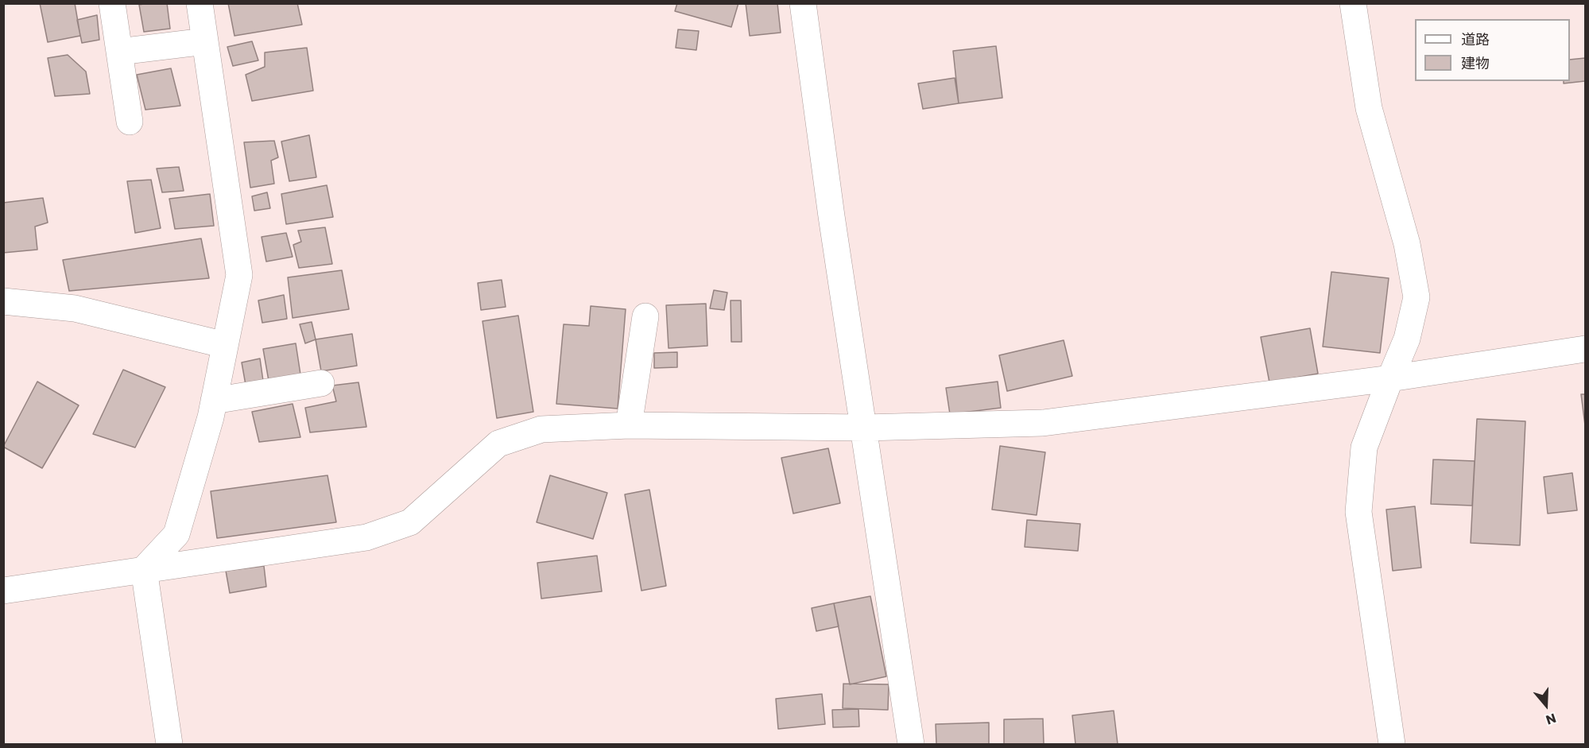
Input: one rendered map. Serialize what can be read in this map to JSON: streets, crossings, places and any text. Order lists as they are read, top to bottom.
{
  "legend": ["道路", "建物"],
  "north": "bottom"
}
